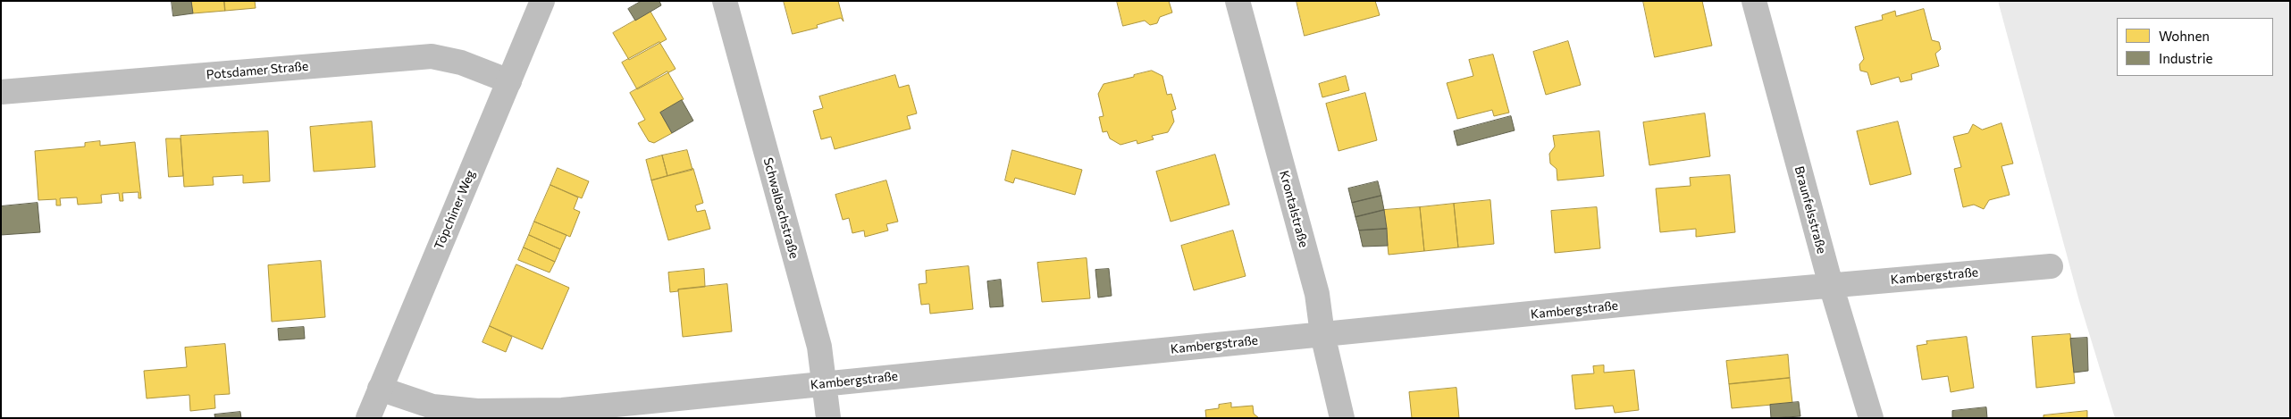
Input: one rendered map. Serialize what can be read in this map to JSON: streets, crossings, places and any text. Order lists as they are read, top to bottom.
{
  "streets": {
    "street": [
      "Potsdamer Straße",
      "Schwalbachstraße",
      "Krontalstraße",
      "Töpchiner Weg",
      "Braunfelsstraße",
      "Kambergstraße"
    ]
  },
  "crossings": [
    ["Potsdamer Straße", "Töpchiner Weg"],
    ["Schwalbachstraße", "Kambergstraße"],
    ["Krontalstraße", "Kambergstraße"],
    ["Töpchiner Weg", "Kambergstraße"],
    ["Braunfelsstraße", "Kambergstraße"]
  ],
  "legend": ["Wohnen", "Industrie"]
}
